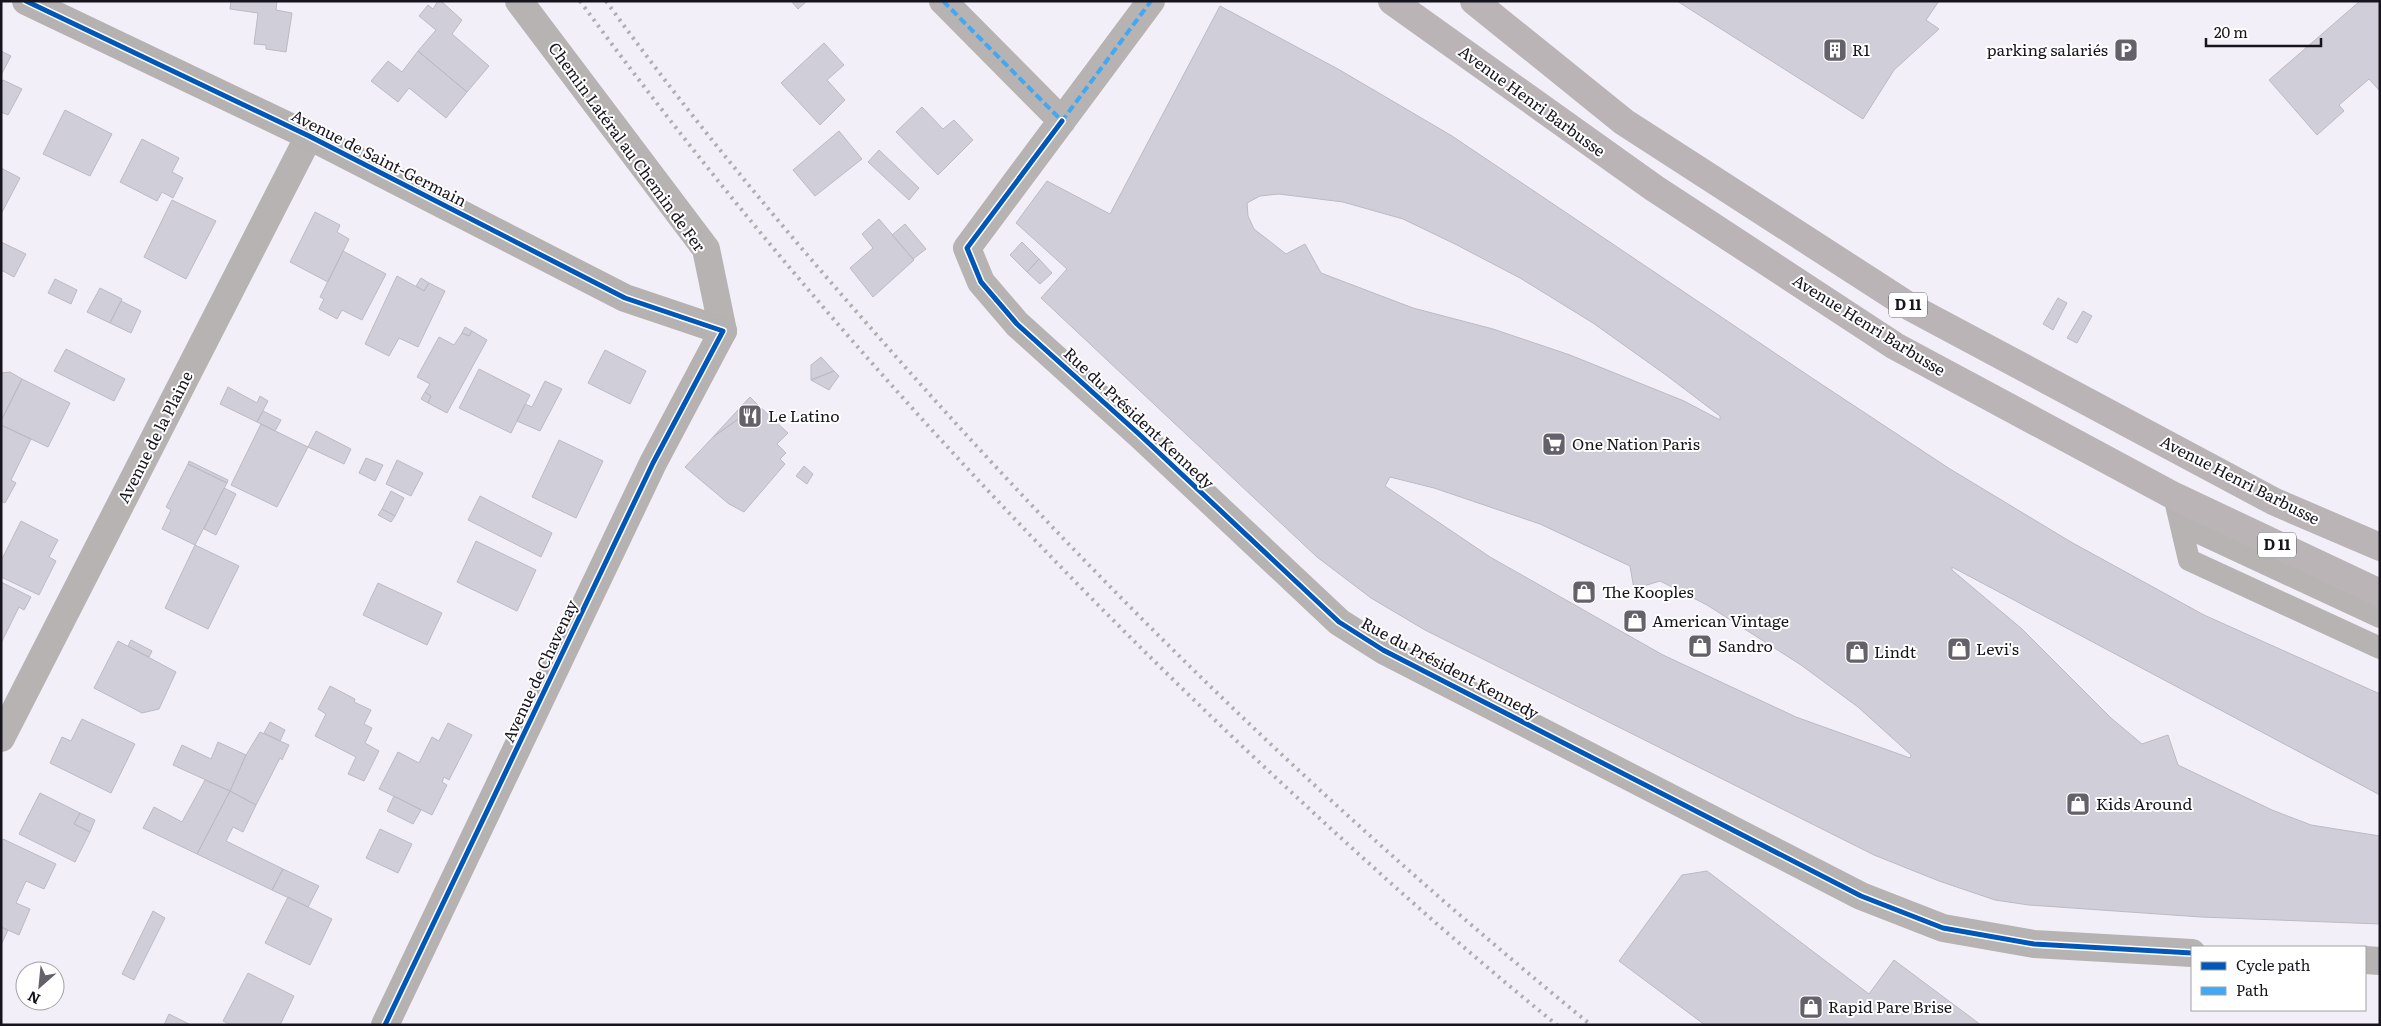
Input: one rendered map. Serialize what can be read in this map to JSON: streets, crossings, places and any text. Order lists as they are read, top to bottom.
{
  "streets": {
    "main road": ["Avenue Henri Barbusse", "D 11"],
    "street": [
      "Chemin Latéral au Chemin de Fer",
      "Avenue de Saint-Germain",
      "Rue du Président Kennedy",
      "Avenue de la Plaine",
      "Avenue de Chavenay"
    ]
  },
  "crossings": [
    ["Chemin Latéral au Chemin de Fer", "Avenue de Saint-Germain"],
    ["Chemin Latéral au Chemin de Fer", "Avenue de Chavenay"],
    ["Avenue de Saint-Germain", "Avenue de la Plaine"],
    ["Avenue de Saint-Germain", "Avenue de Chavenay"]
  ],
  "places": {
    "building": ["R1"],
    "parking": ["parking salariés"],
    "restaurant": ["Le Latino"],
    "supermarket": ["One Nation Paris"],
    "shop": [
      "The Kooples",
      "American Vintage",
      "Sandro",
      "Levi's",
      "Lindt",
      "Kids Around",
      "Rapid Pare Brise"
    ]
  },
  "legend": ["Cycle path", "Path"],
  "scale_bar": "20 m",
  "north": "bottom left"
}
